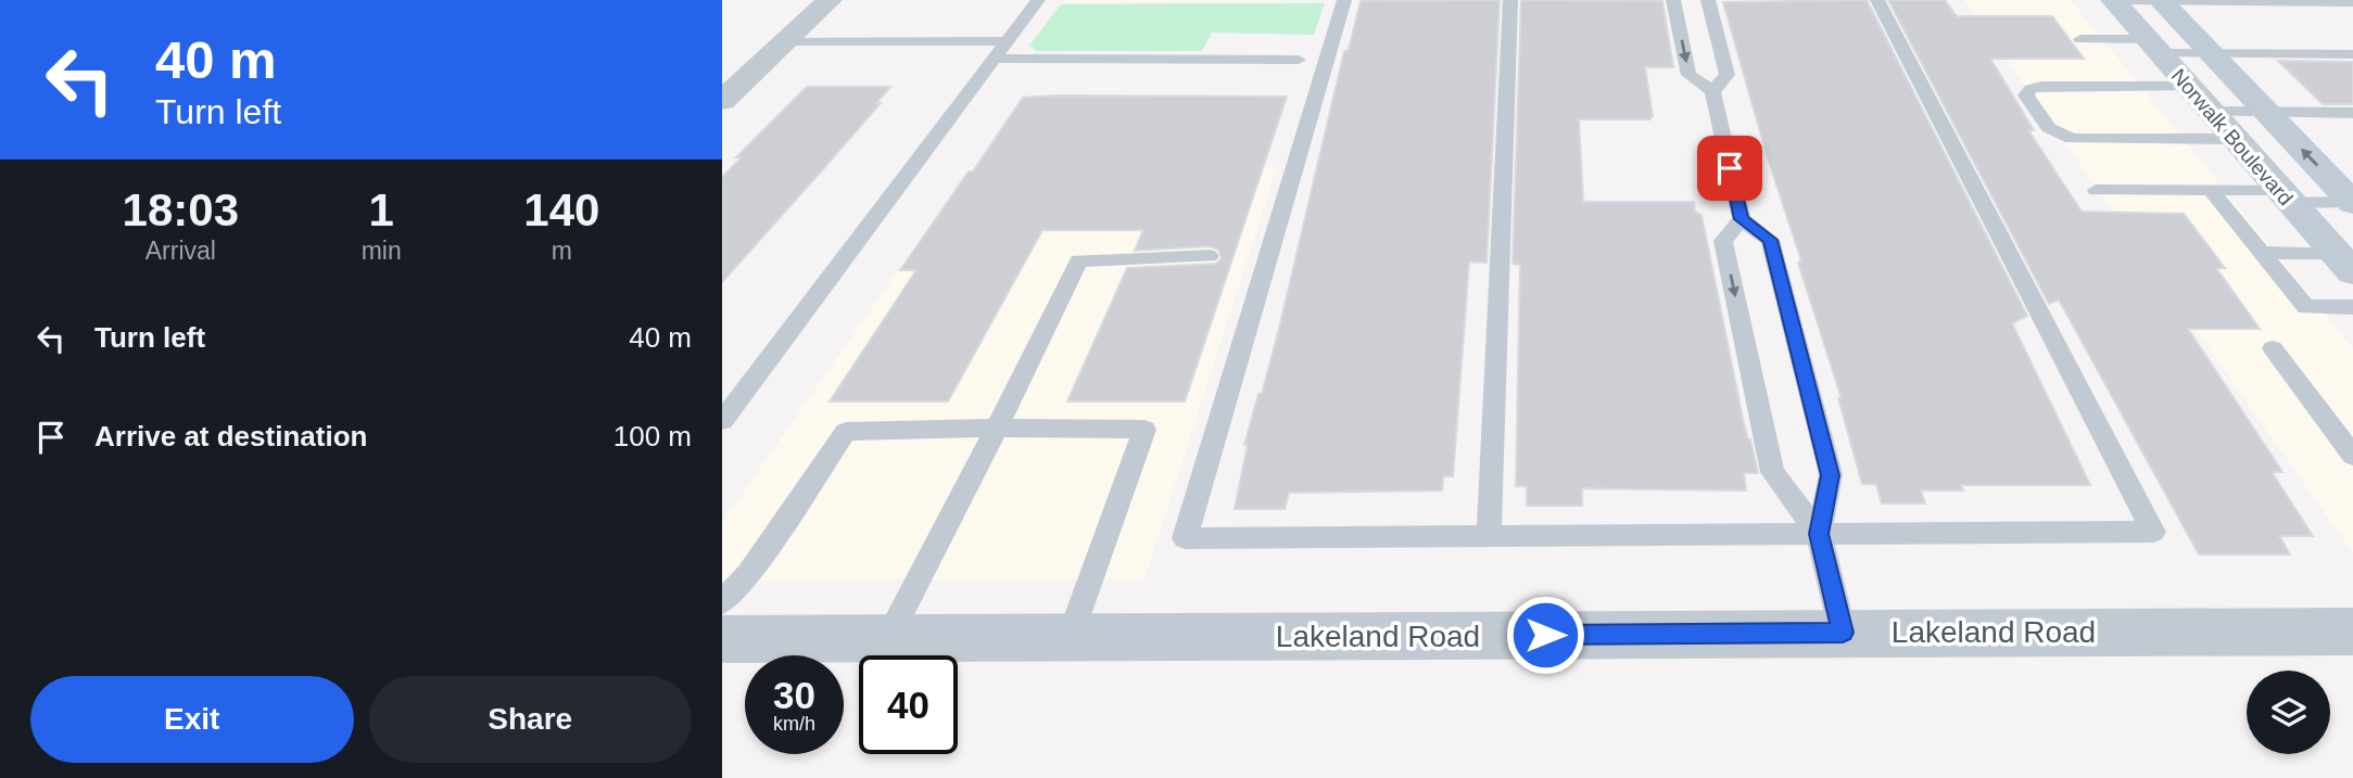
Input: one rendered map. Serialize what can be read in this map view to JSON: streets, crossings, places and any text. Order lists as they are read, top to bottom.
{
  "streets": {
    "main road": ["Norwalk Boulevard"],
    "street": ["Lakeland Road"]
  },
  "page": {
    "turn": ["40 m", "Turn left"],
    "eta": [
      "18:03",
      "Arrival",
      "1",
      "min",
      "140",
      "m"
    ],
    "list": [
      {
        "name": "Turn left",
        "value": "40 m"
      },
      {
        "name": "Arrive at destination",
        "value": "100 m"
      }
    ],
    "speed": "30 km/h",
    "limit": "40",
    "buttons": ["Exit", "Share"]
  }
}
